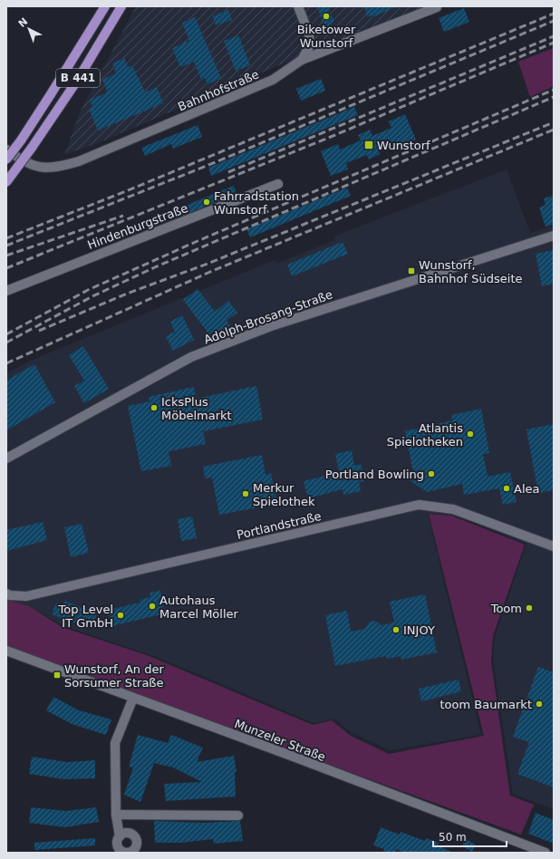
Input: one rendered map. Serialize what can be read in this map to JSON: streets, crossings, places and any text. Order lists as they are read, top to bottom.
{
  "streets": {
    "main road": ["B 441"],
    "street": [
      "Bahnhofstraße",
      "Hindenburgstraße",
      "Adolph-Brosang-Straße",
      "Portlandstraße",
      "Munzeler Straße"
    ]
  },
  "places": {
    "other": [
      "Biketower Wunstorf",
      "Fahrradstation Wunstorf",
      "IcksPlus Möbelmarkt",
      "Atlantis Spielotheken",
      "Portland Bowling",
      "Alea",
      "Merkur Spielothek",
      "Autohaus Marcel Möller",
      "Toom",
      "Top Level IT GmbH",
      "INJOY",
      "toom Baumarkt"
    ],
    "transit": ["Wunstorf", "Wunstorf, Bahnhof Südseite", "Wunstorf, An der Sorsumer Straße"]
  },
  "scale_bar": "50 m",
  "north": "top left"
}
